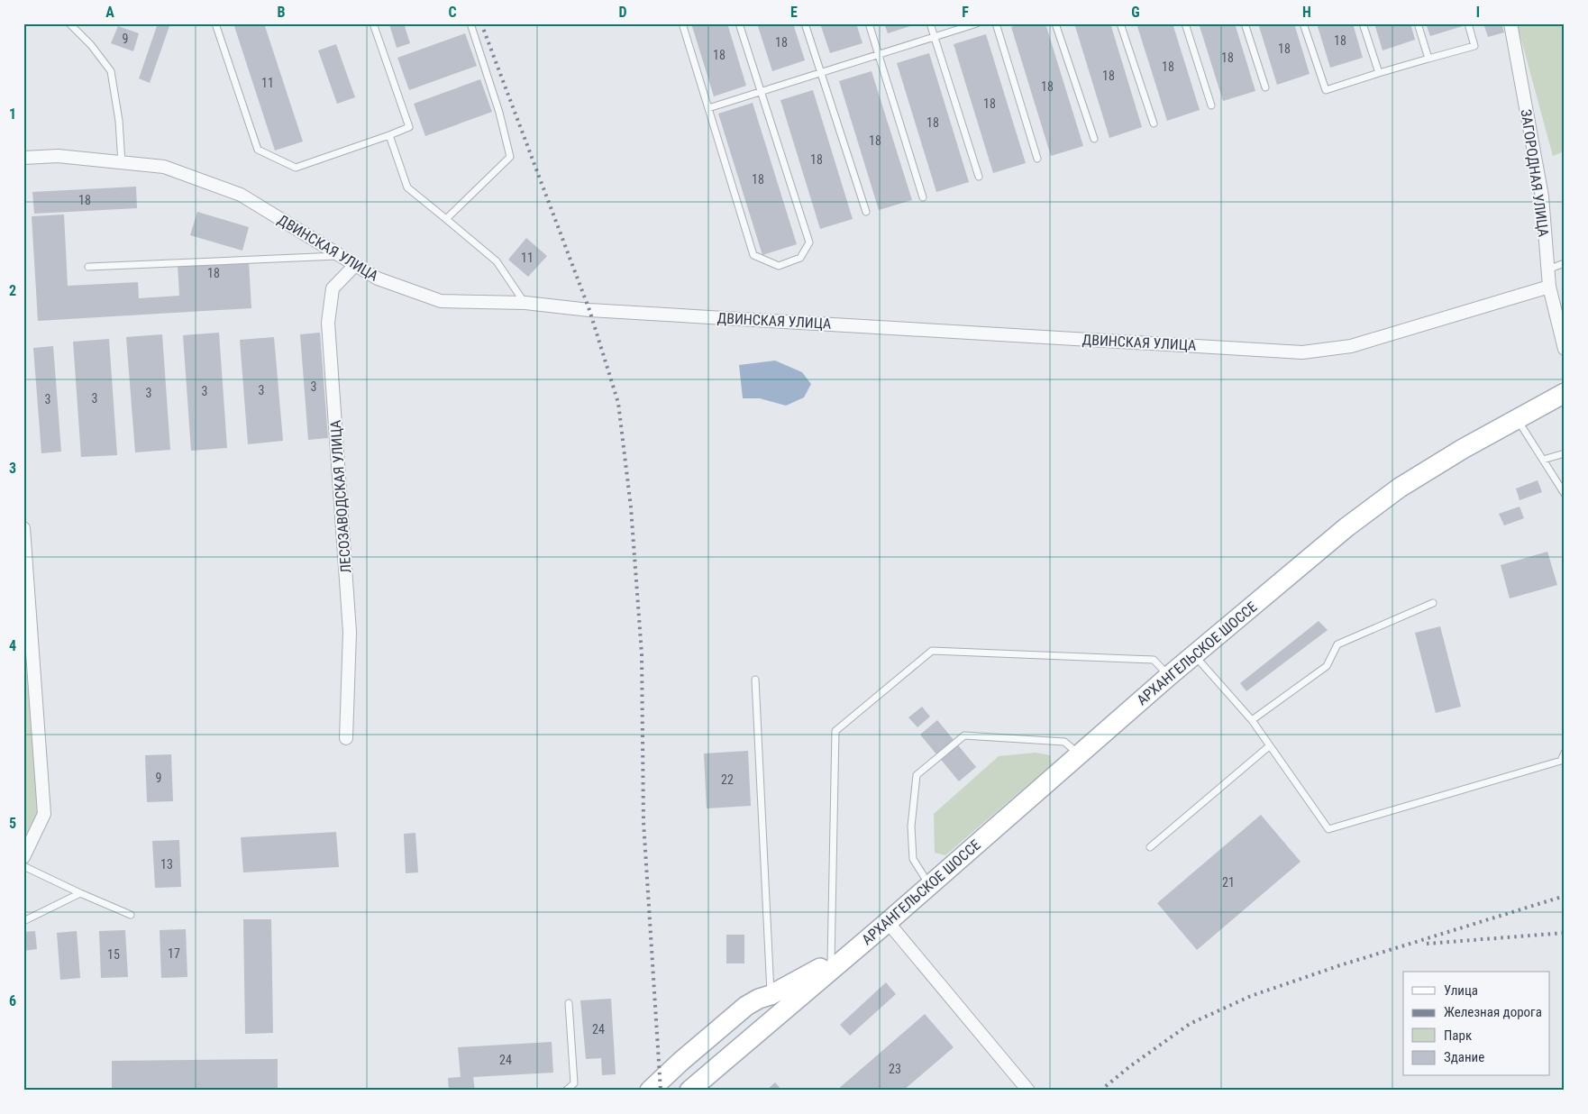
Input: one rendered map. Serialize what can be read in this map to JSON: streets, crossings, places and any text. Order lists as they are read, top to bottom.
{
  "streets": {
    "main road": ["АРХАНГЕЛЬСКОЕ ШОССЕ"],
    "street": ["ЗАГОРОДНАЯ УЛИЦА", "ДВИНСКАЯ УЛИЦА", "ЛЕСОЗАВОДСКАЯ УЛИЦА"]
  },
  "crossings": [
    ["ЗАГОРОДНАЯ УЛИЦА", "ДВИНСКАЯ УЛИЦА"],
    ["ДВИНСКАЯ УЛИЦА", "ЛЕСОЗАВОДСКАЯ УЛИЦА"]
  ],
  "house_numbers": [
    "9",
    "18",
    "18",
    "18",
    "18",
    "18",
    "18",
    "18",
    "11",
    "18",
    "18",
    "18",
    "18",
    "18",
    "18",
    "18",
    "11",
    "18",
    "3",
    "3",
    "3",
    "3",
    "3",
    "3",
    "9",
    "22",
    "13",
    "21",
    "17",
    "15",
    "24",
    "24",
    "23"
  ],
  "legend": [
    "Улица",
    "Железная дорога",
    "Парк",
    "Здание"
  ],
  "grid": {
    "columns": [
      "A",
      "B",
      "C",
      "D",
      "E",
      "F",
      "G",
      "H",
      "I"
    ],
    "rows": [
      "1",
      "2",
      "3",
      "4",
      "5",
      "6"
    ]
  }
}
